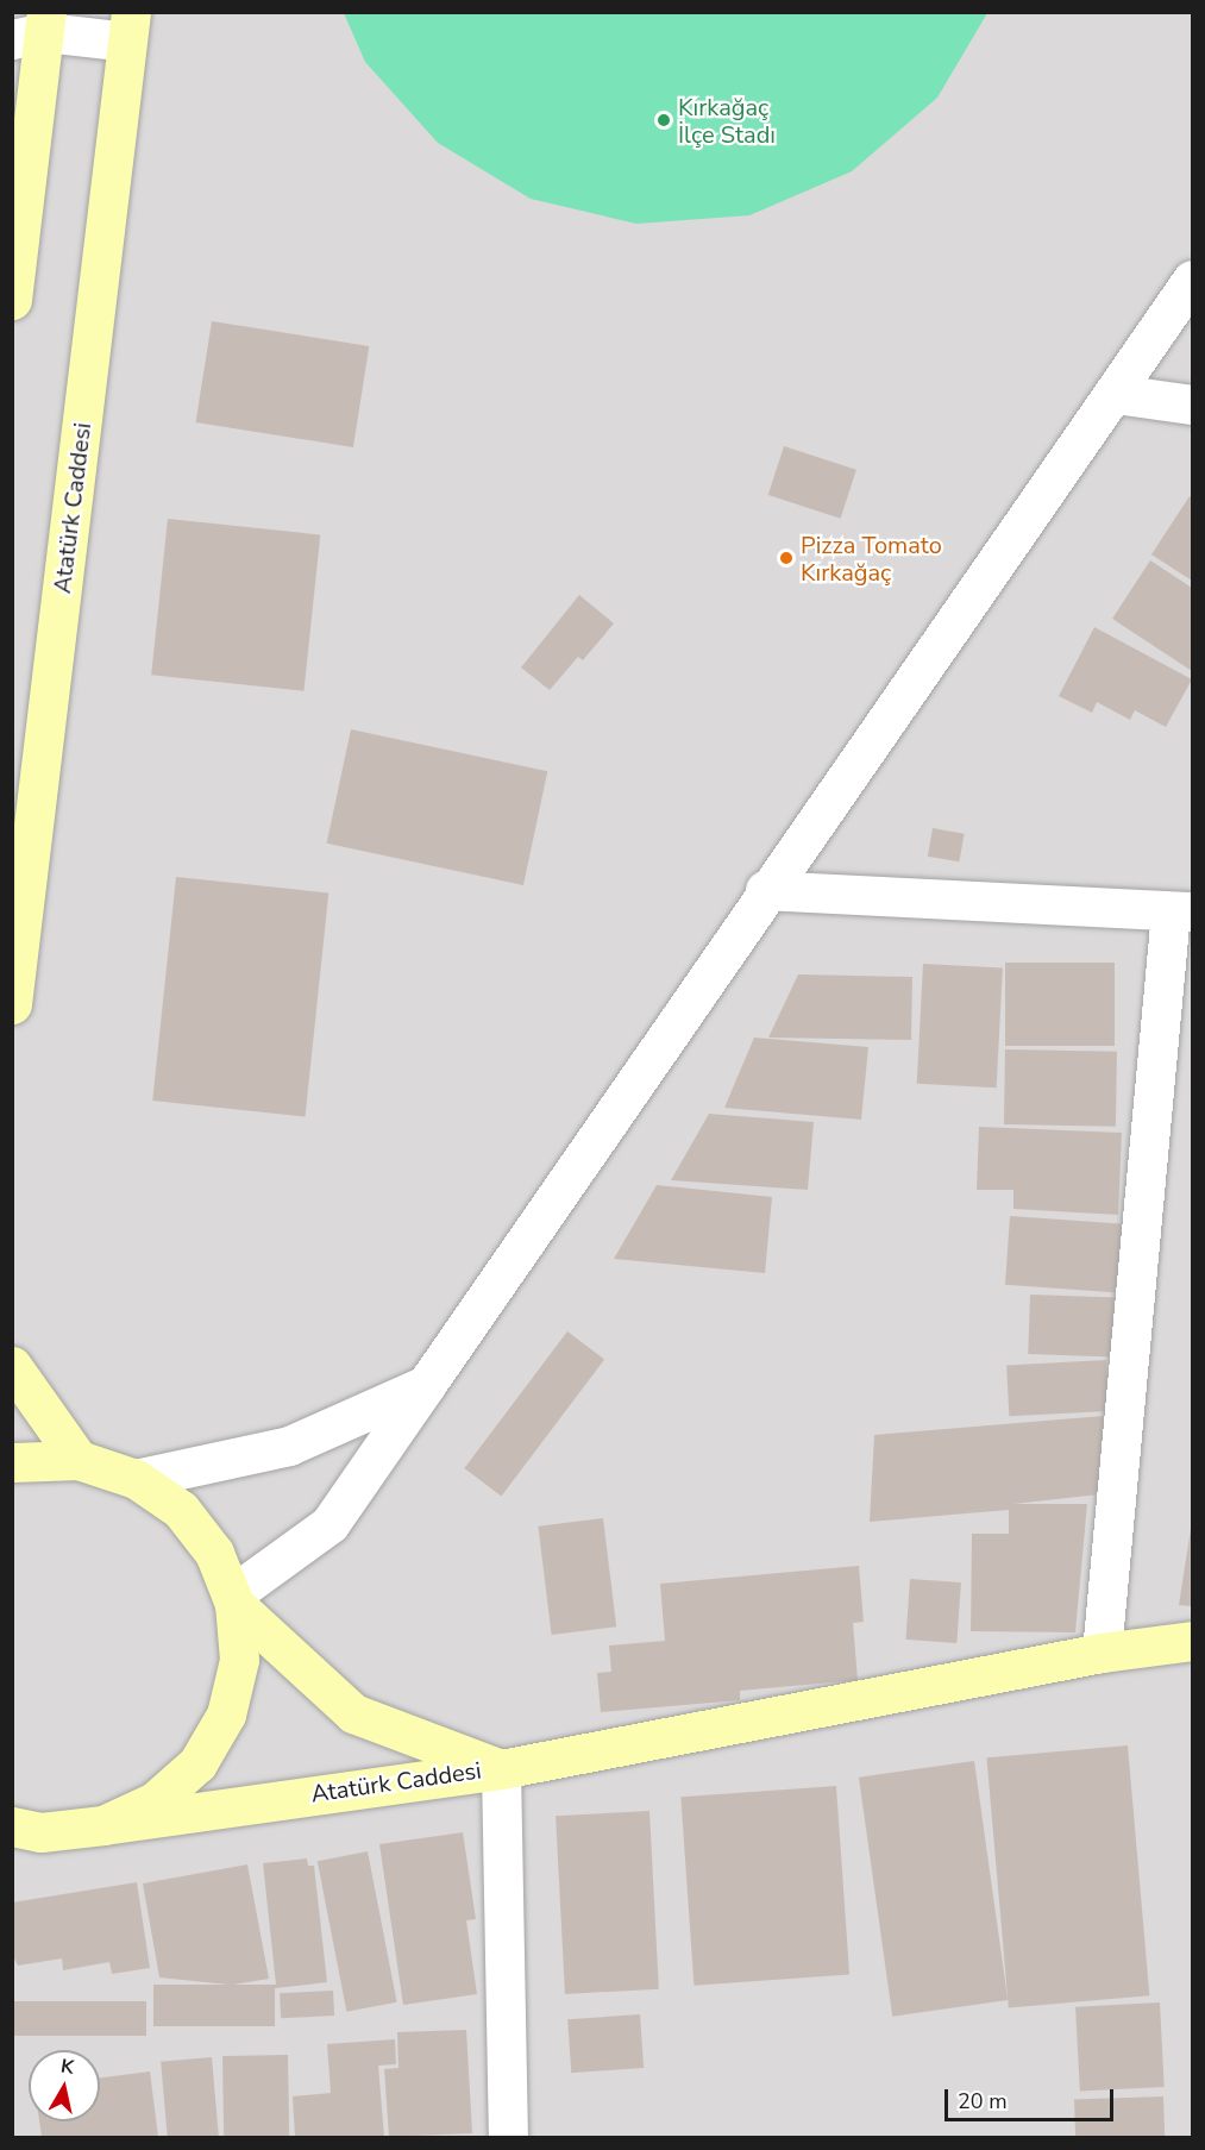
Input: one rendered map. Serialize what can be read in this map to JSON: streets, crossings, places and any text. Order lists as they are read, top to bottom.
{
  "streets": {
    "main road": ["Atatürk Caddesi"]
  },
  "places": ["Kırkağaç İlçe Stadı", "Pizza Tomato Kırkağaç"],
  "scale_bar": "20 m",
  "north": "top"
}
